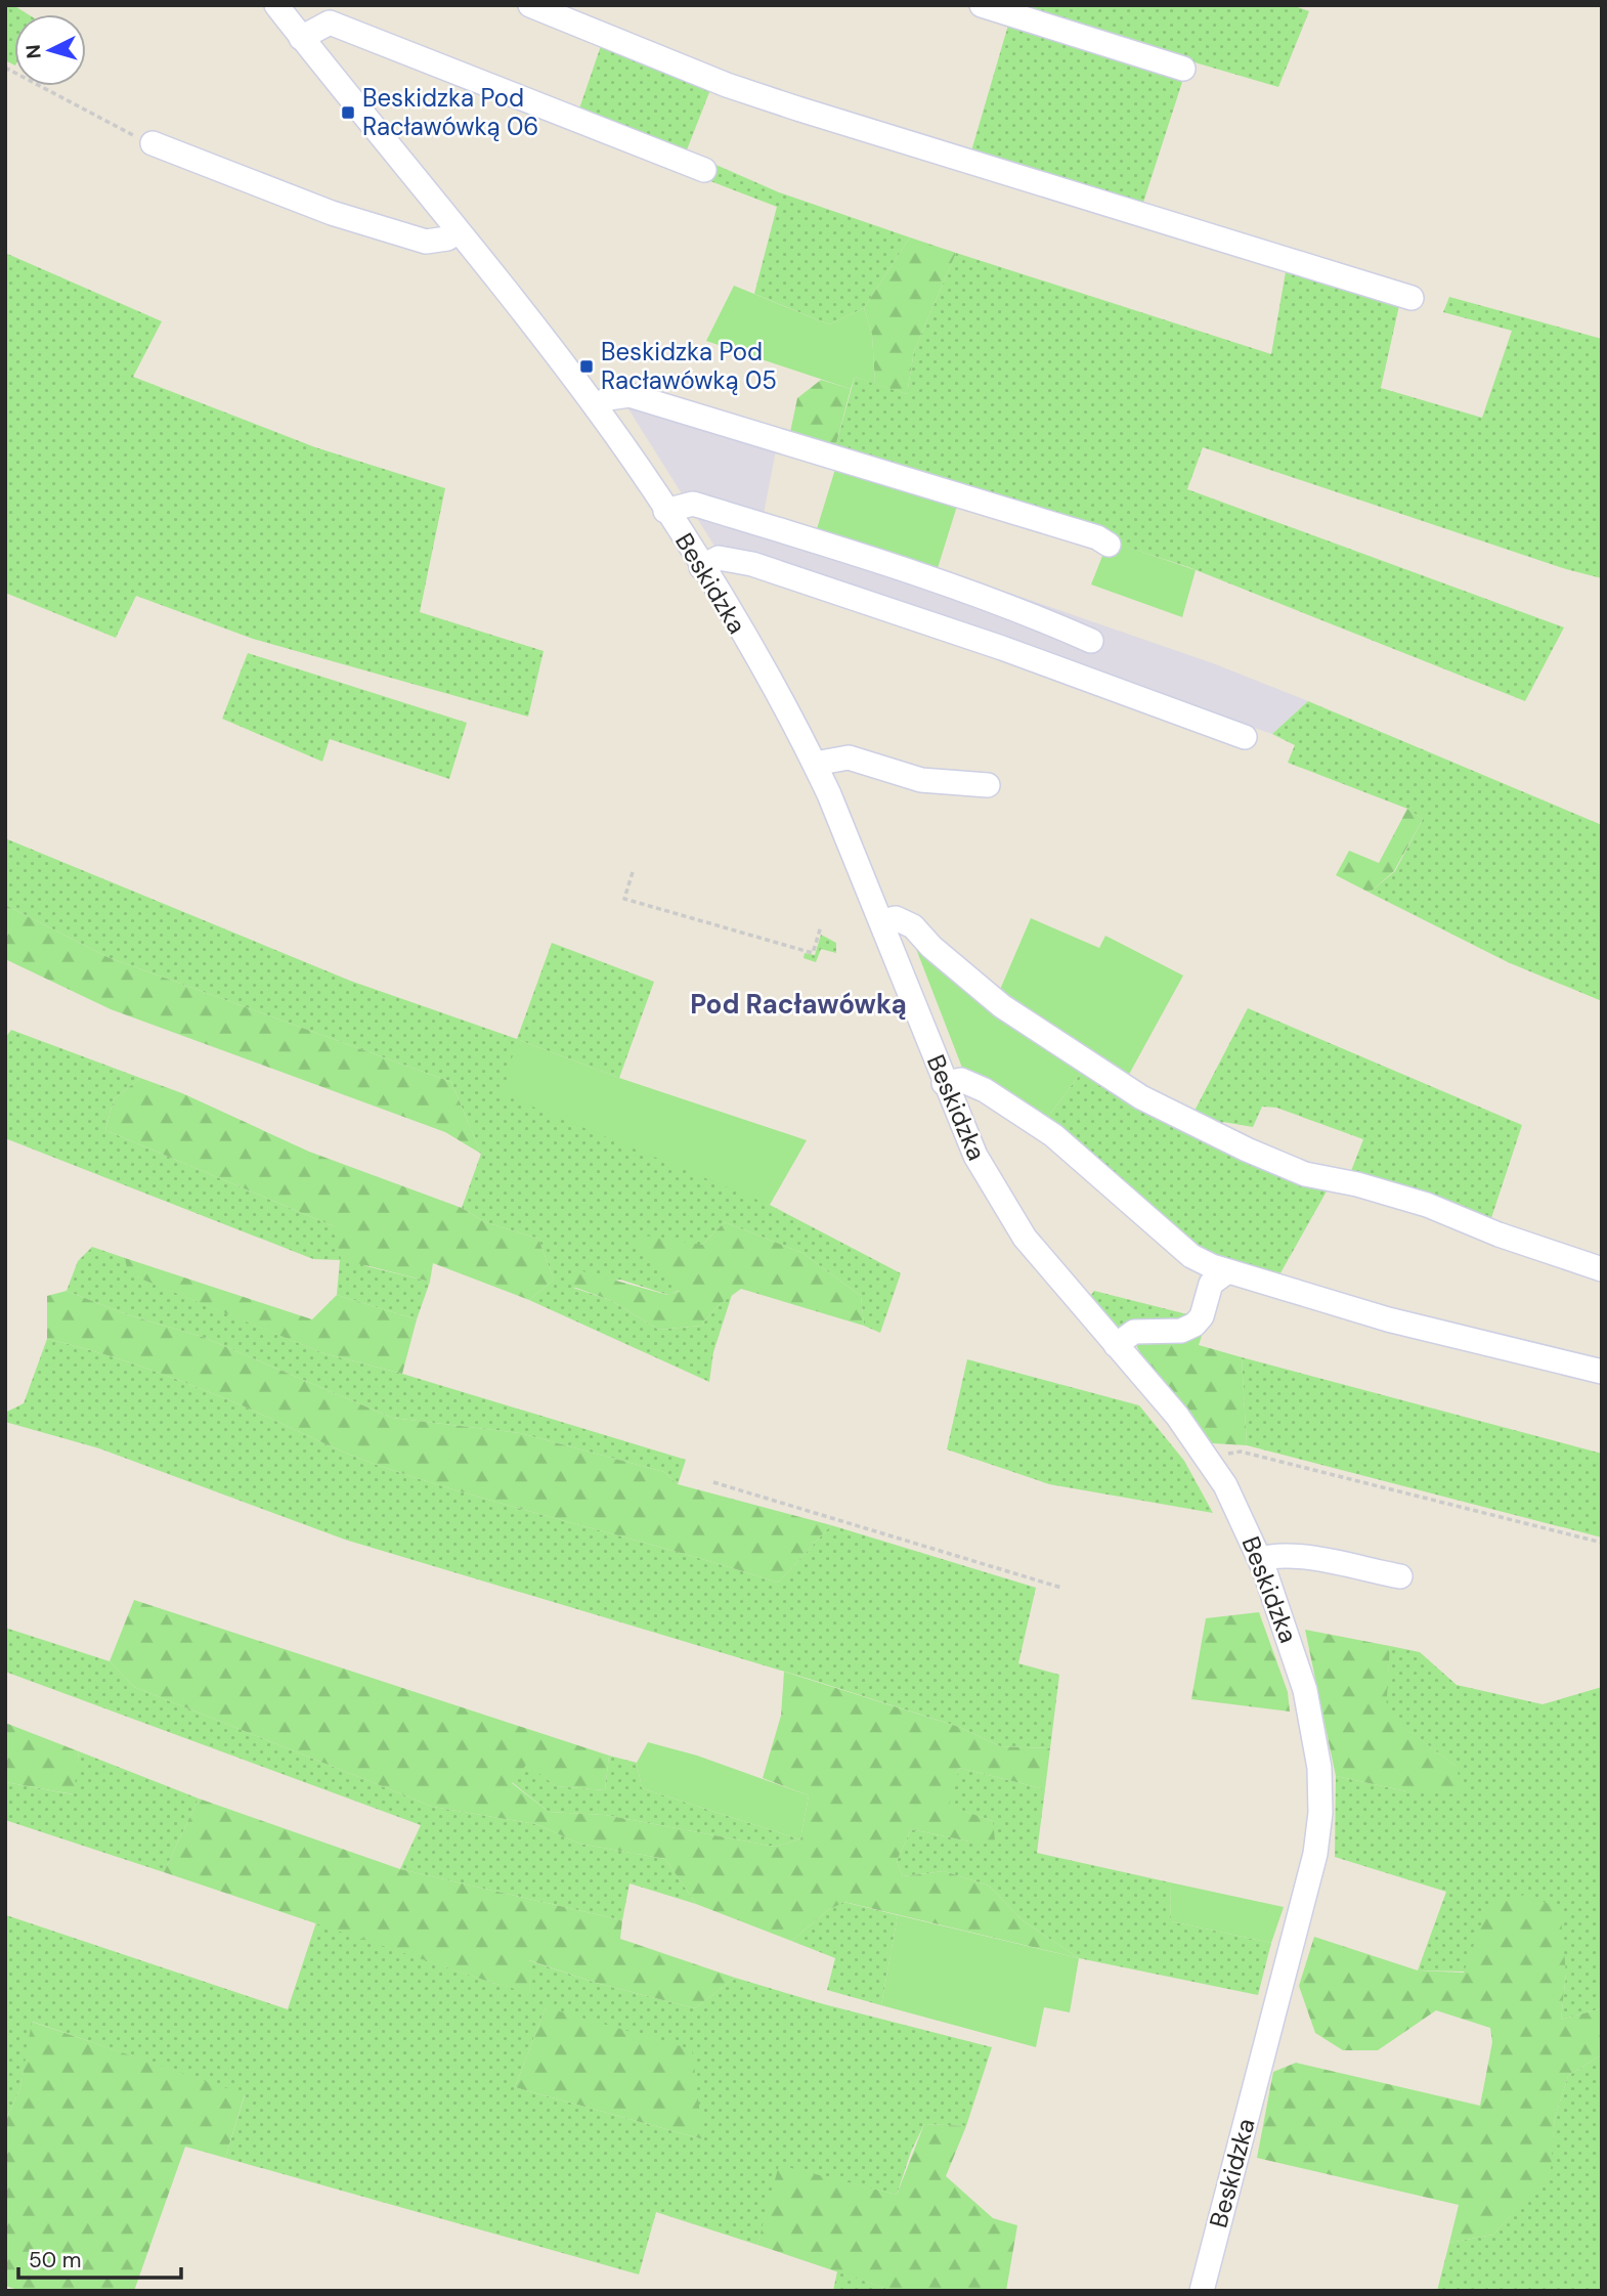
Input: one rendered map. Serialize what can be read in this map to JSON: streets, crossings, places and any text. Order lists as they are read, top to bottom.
{
  "streets": {
    "street": ["Beskidzka"]
  },
  "districts": ["Pod Racławówką"],
  "places": {
    "transit": ["Beskidzka Pod Racławówką 06", "Beskidzka Pod Racławówką 05"]
  },
  "scale_bar": "50 m",
  "north": "left"
}
